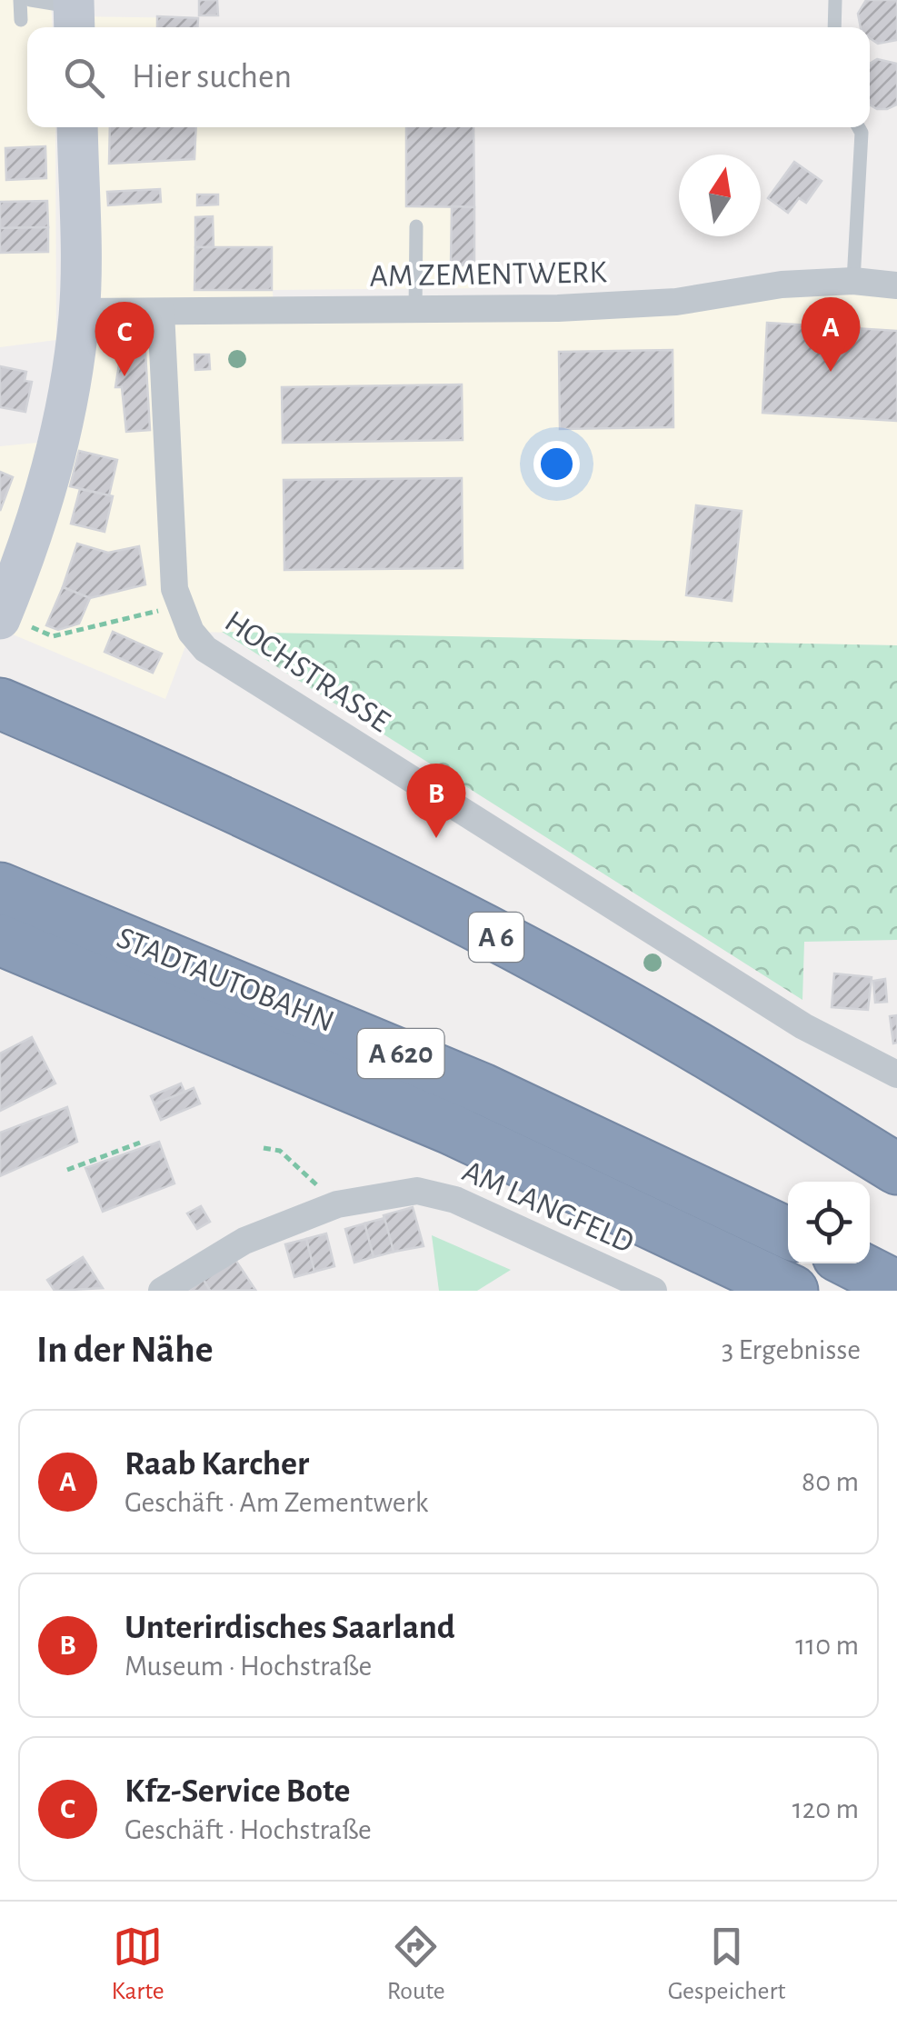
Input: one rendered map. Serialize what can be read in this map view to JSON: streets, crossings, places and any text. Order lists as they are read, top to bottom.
{
  "streets": {
    "highway": ["A 6", "STADTAUTOBAHN", "A 620"],
    "street": ["AM ZEMENTWERK", "HOCHSTRASSE", "AM LANGFELD"]
  },
  "crossings": [
    ["AM ZEMENTWERK", "HOCHSTRASSE"]
  ],
  "north": "top",
  "page": {
    "search": "Hier suchen",
    "pins": ["A", "C", "B"],
    "heading": ["In der Nähe", "3 Ergebnisse"],
    "list": [
      {
        "mark": "A",
        "name": "Raab Karcher",
        "note": "Geschäft · Am Zementwerk",
        "value": "80 m"
      },
      {
        "mark": "B",
        "name": "Unterirdisches Saarland",
        "note": "Museum · Hochstraße",
        "value": "110 m"
      },
      {
        "mark": "C",
        "name": "Kfz-Service Bote",
        "note": "Geschäft · Hochstraße",
        "value": "120 m"
      }
    ],
    "nav": ["Karte", "Route", "Gespeichert"]
  }
}
